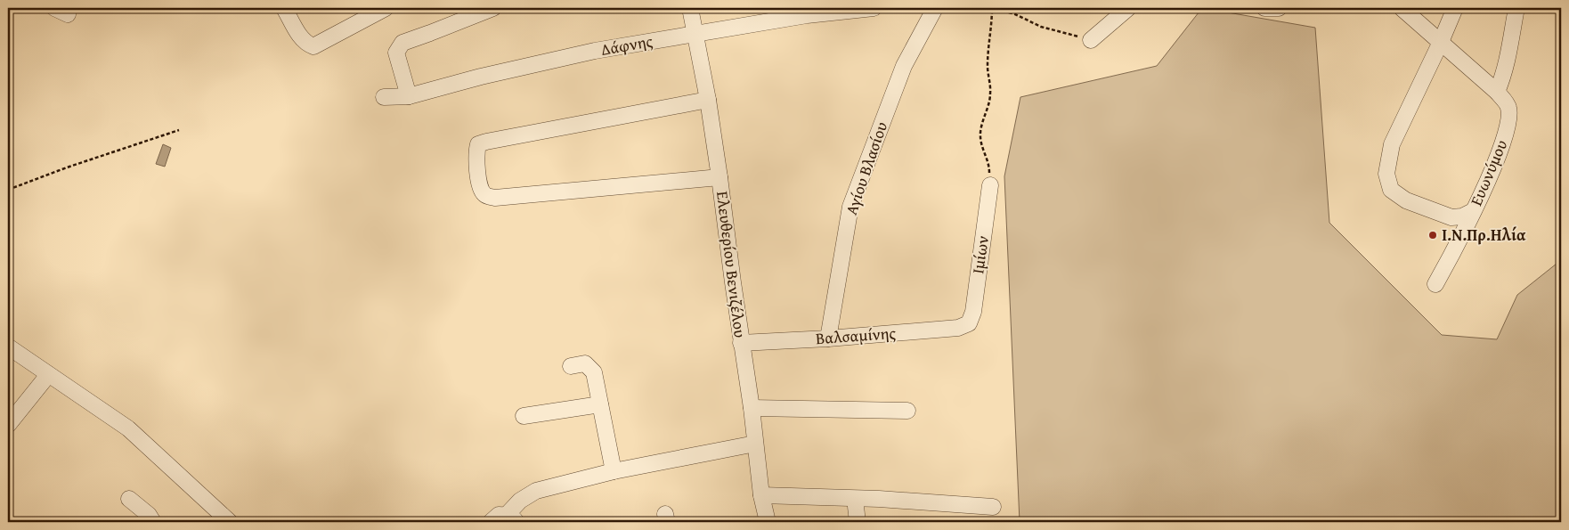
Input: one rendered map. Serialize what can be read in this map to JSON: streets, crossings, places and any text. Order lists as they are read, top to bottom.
{
  "streets": {
    "street": [
      "Δάφνης",
      "Αγίου Βλασίου",
      "Ευωνύμου",
      "Ιμίων",
      "Ελευθερίου Βενιζέλου",
      "Βαλσαμίνης"
    ]
  },
  "crossings": [
    ["Δάφνης", "Ελευθερίου Βενιζέλου"],
    ["Αγίου Βλασίου", "Βαλσαμίνης"],
    ["Ιμίων", "Βαλσαμίνης"],
    ["Ελευθερίου Βενιζέλου", "Βαλσαμίνης"]
  ],
  "places": ["Ι.Ν.Πρ.Ηλία"]
}
